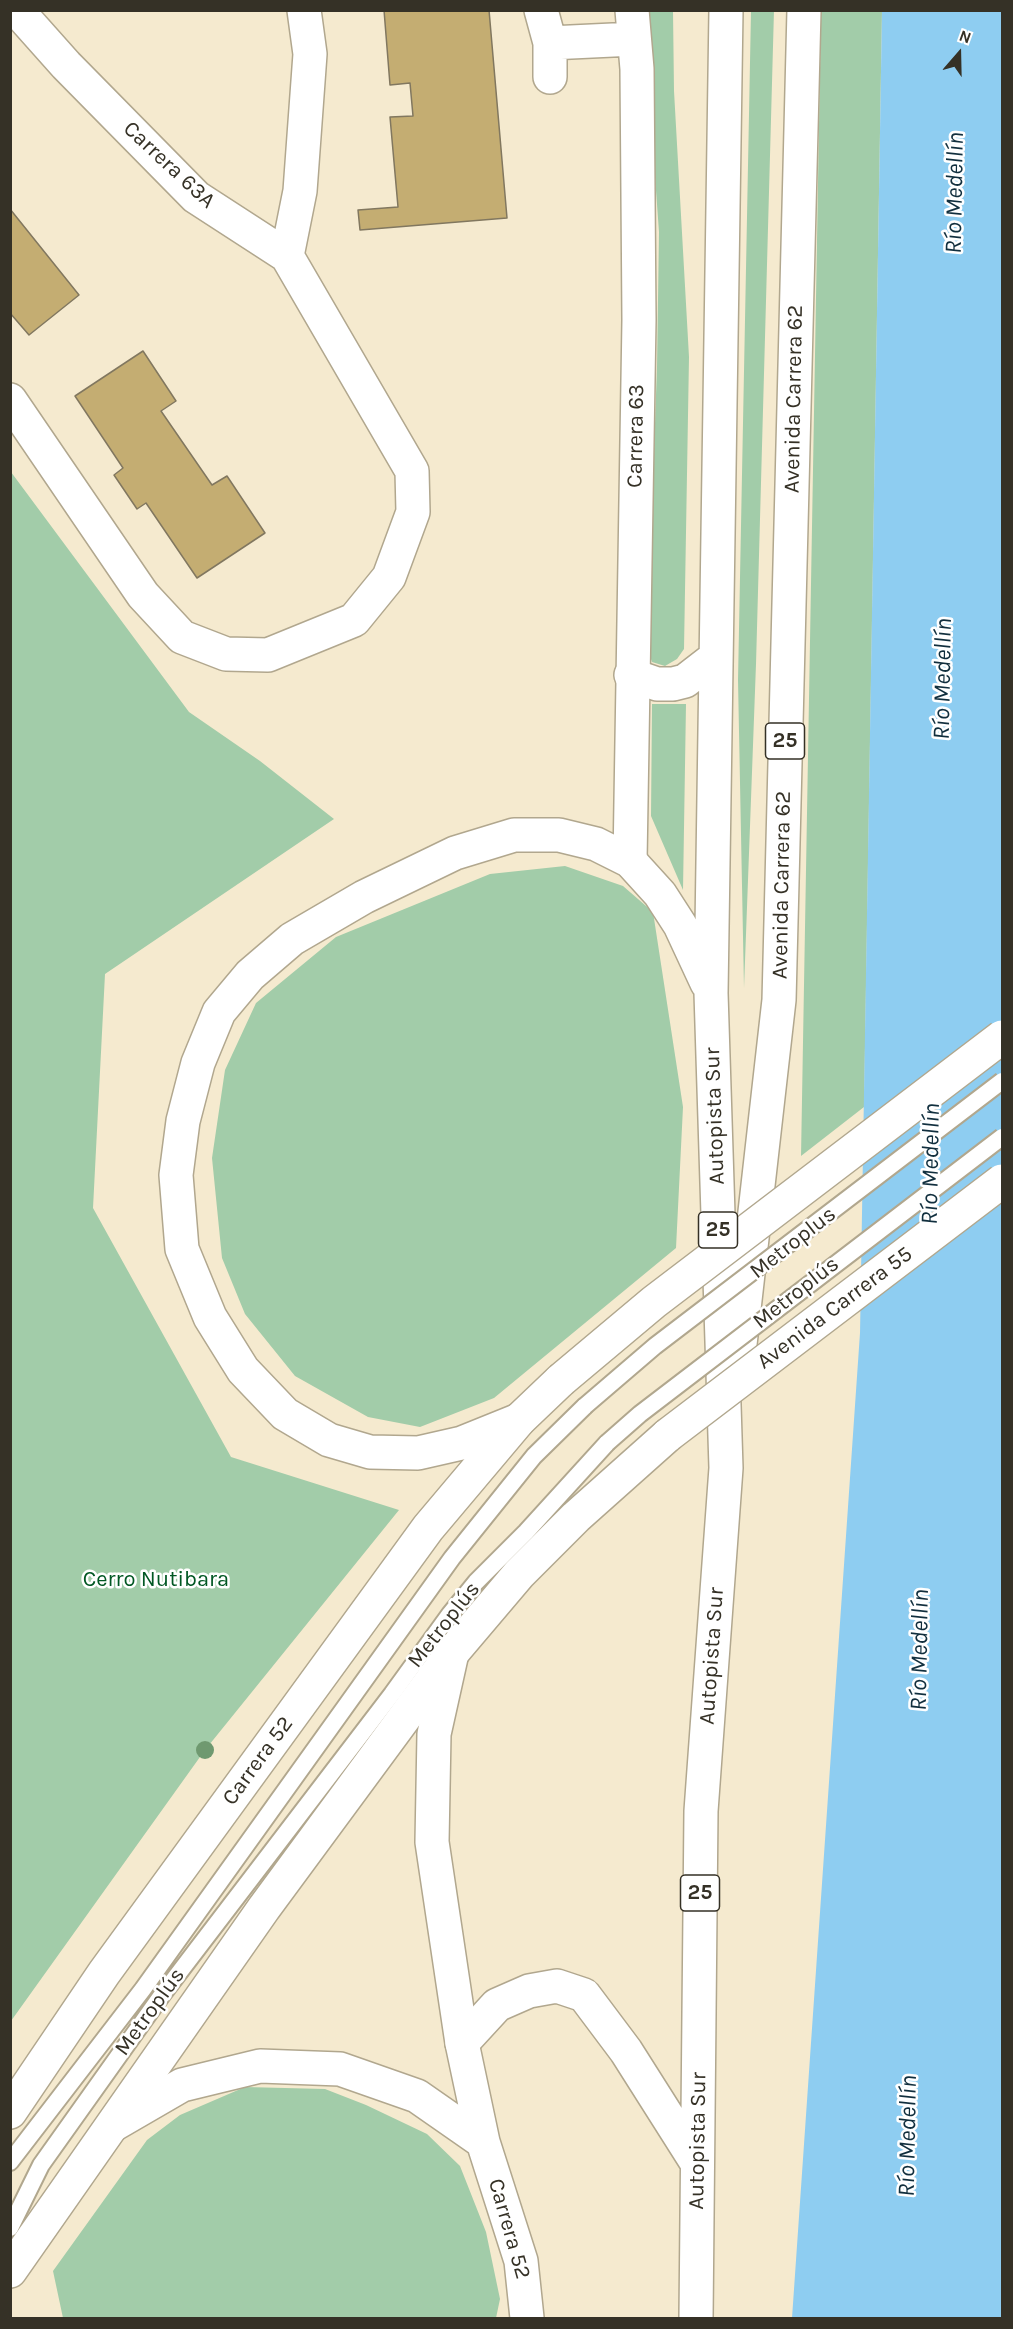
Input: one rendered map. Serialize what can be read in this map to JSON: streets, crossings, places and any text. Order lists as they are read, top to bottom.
{
  "streets": {
    "main road": [
      "Carrera 63A",
      "Avenida Carrera 62",
      "Carrera 63",
      "25",
      "Autopista Sur",
      "Avenida Carrera 55",
      "Carrera 52"
    ],
    "lane": ["Metroplus", "Metroplús"]
  },
  "crossings": [
    ["Avenida Carrera 62", "Autopista Sur"],
    ["25", "Autopista Sur"],
    ["Metroplus", "Metroplús"],
    ["Avenida Carrera 55", "Carrera 52"]
  ],
  "water": ["Río Medellín"],
  "parks": ["Cerro Nutibara"],
  "north": "top"
}
